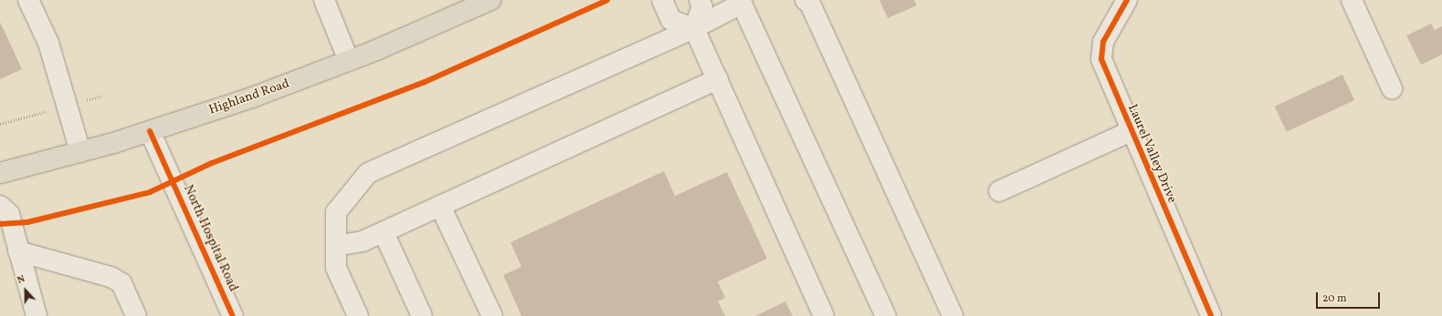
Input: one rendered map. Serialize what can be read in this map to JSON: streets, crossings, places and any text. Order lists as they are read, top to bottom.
{
  "streets": {
    "highway": ["Highland Road"],
    "street": ["Laurel Valley Drive", "North Hospital Road"]
  },
  "crossings": [
    ["Highland Road", "North Hospital Road"]
  ],
  "scale_bar": "20 m",
  "north": "top"
}
